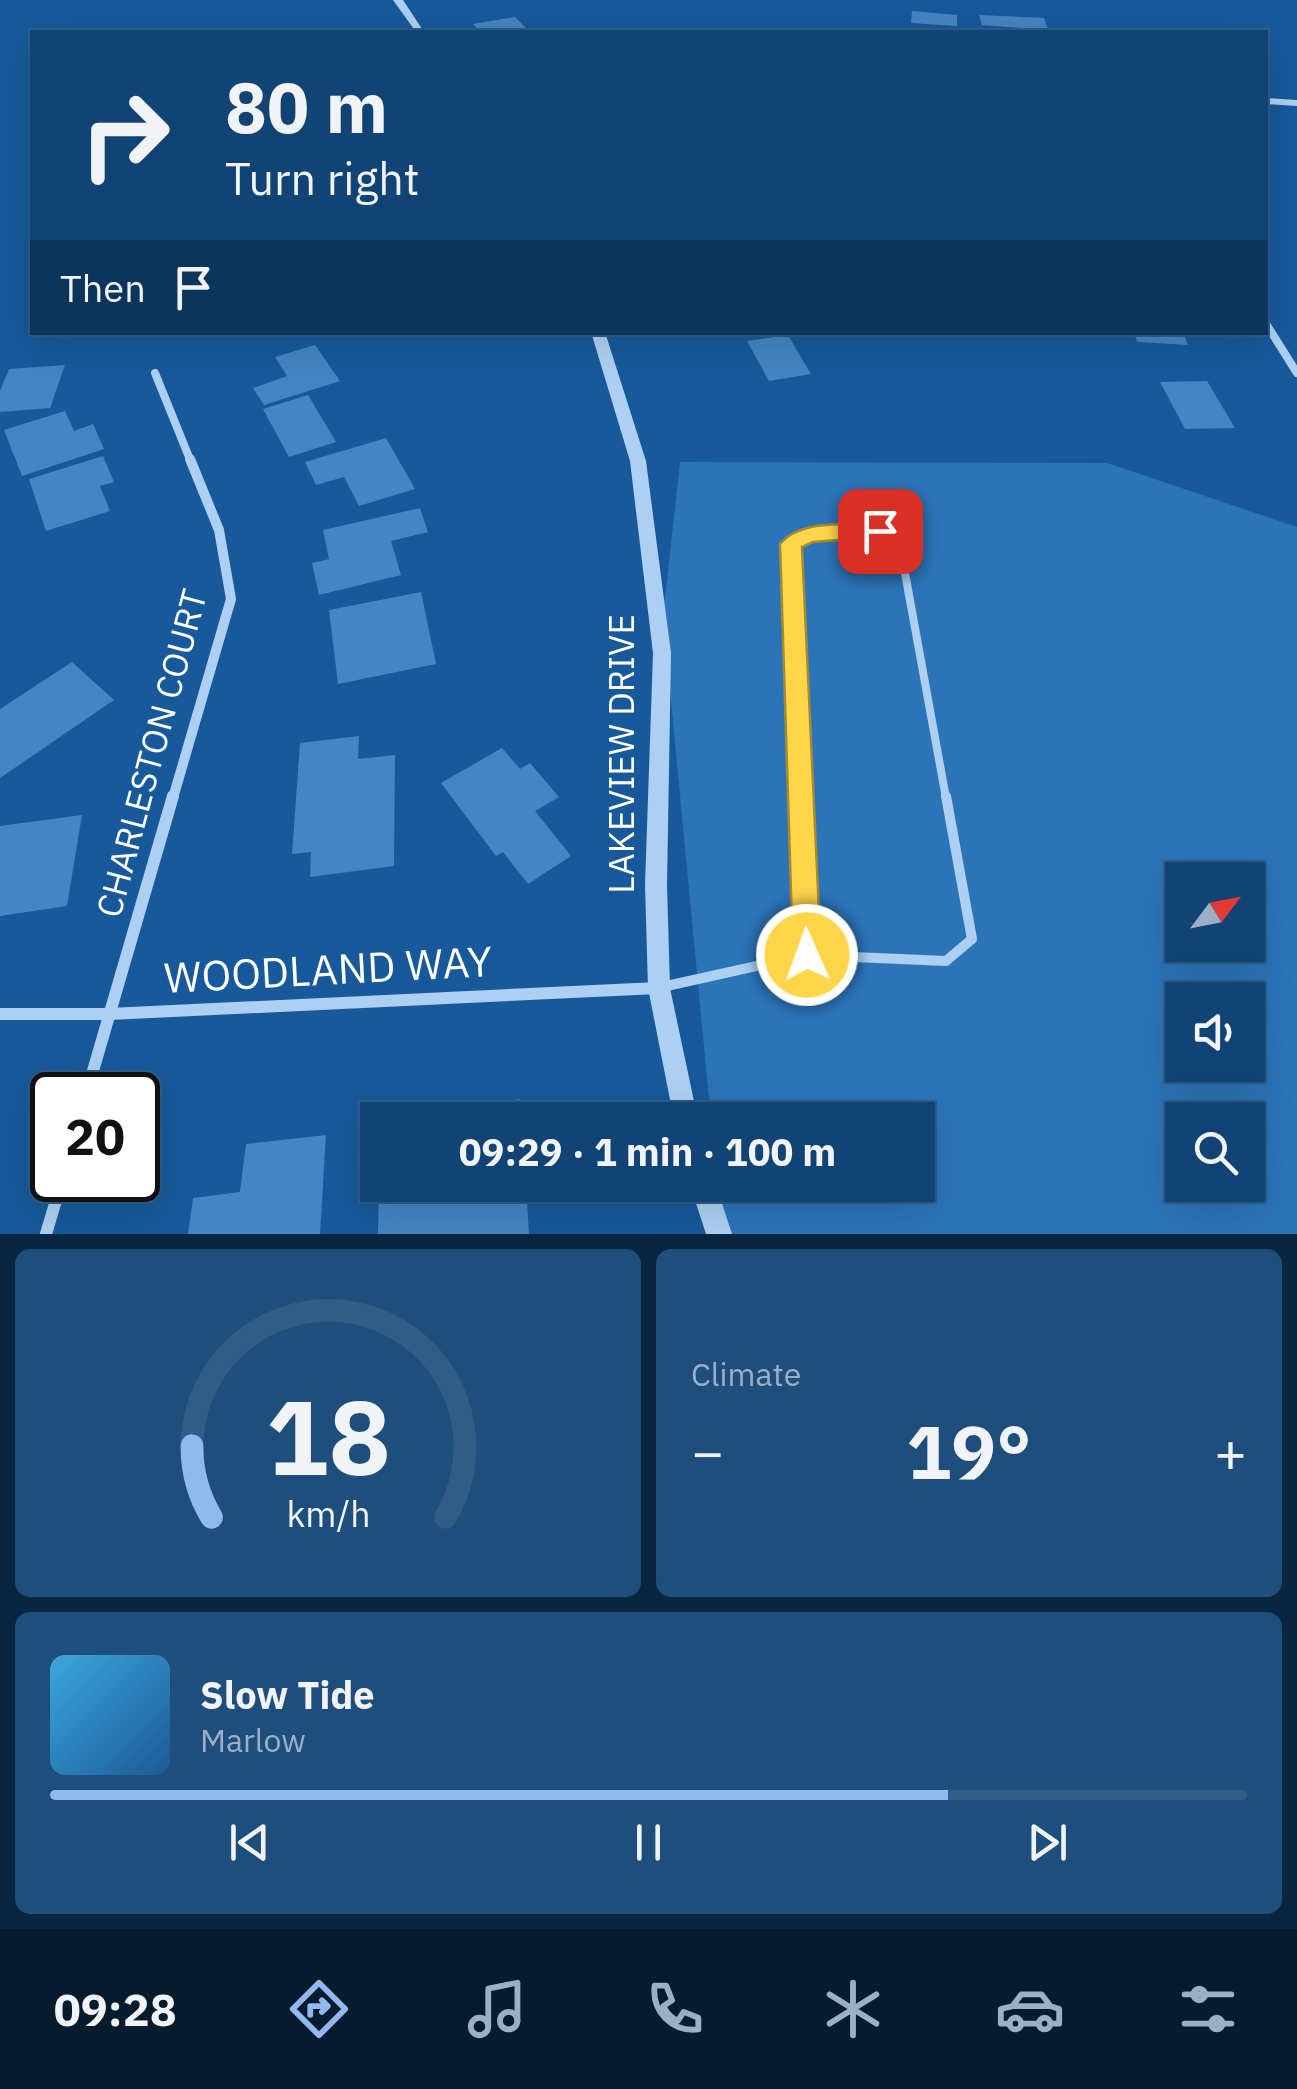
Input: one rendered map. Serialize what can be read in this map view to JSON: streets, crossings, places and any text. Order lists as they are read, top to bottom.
{
  "streets": {
    "street": ["CHARLESTON COURT", "LAKEVIEW DRIVE", "WOODLAND WAY"]
  },
  "crossings": [
    ["CHARLESTON COURT", "WOODLAND WAY"],
    ["LAKEVIEW DRIVE", "WOODLAND WAY"]
  ],
  "north": "top right",
  "page": {
    "turn": ["80 m", "Turn right"],
    "then": "Then",
    "limit": "20",
    "trip": "09:29 · 1 min · 100 m",
    "tile": "Climate",
    "heat": ["−", "19°", "+"],
    "song": ["Slow Tide", "Marlow"],
    "tabs": "09:28",
    "gauge": ["18", "km/h"]
  }
}
